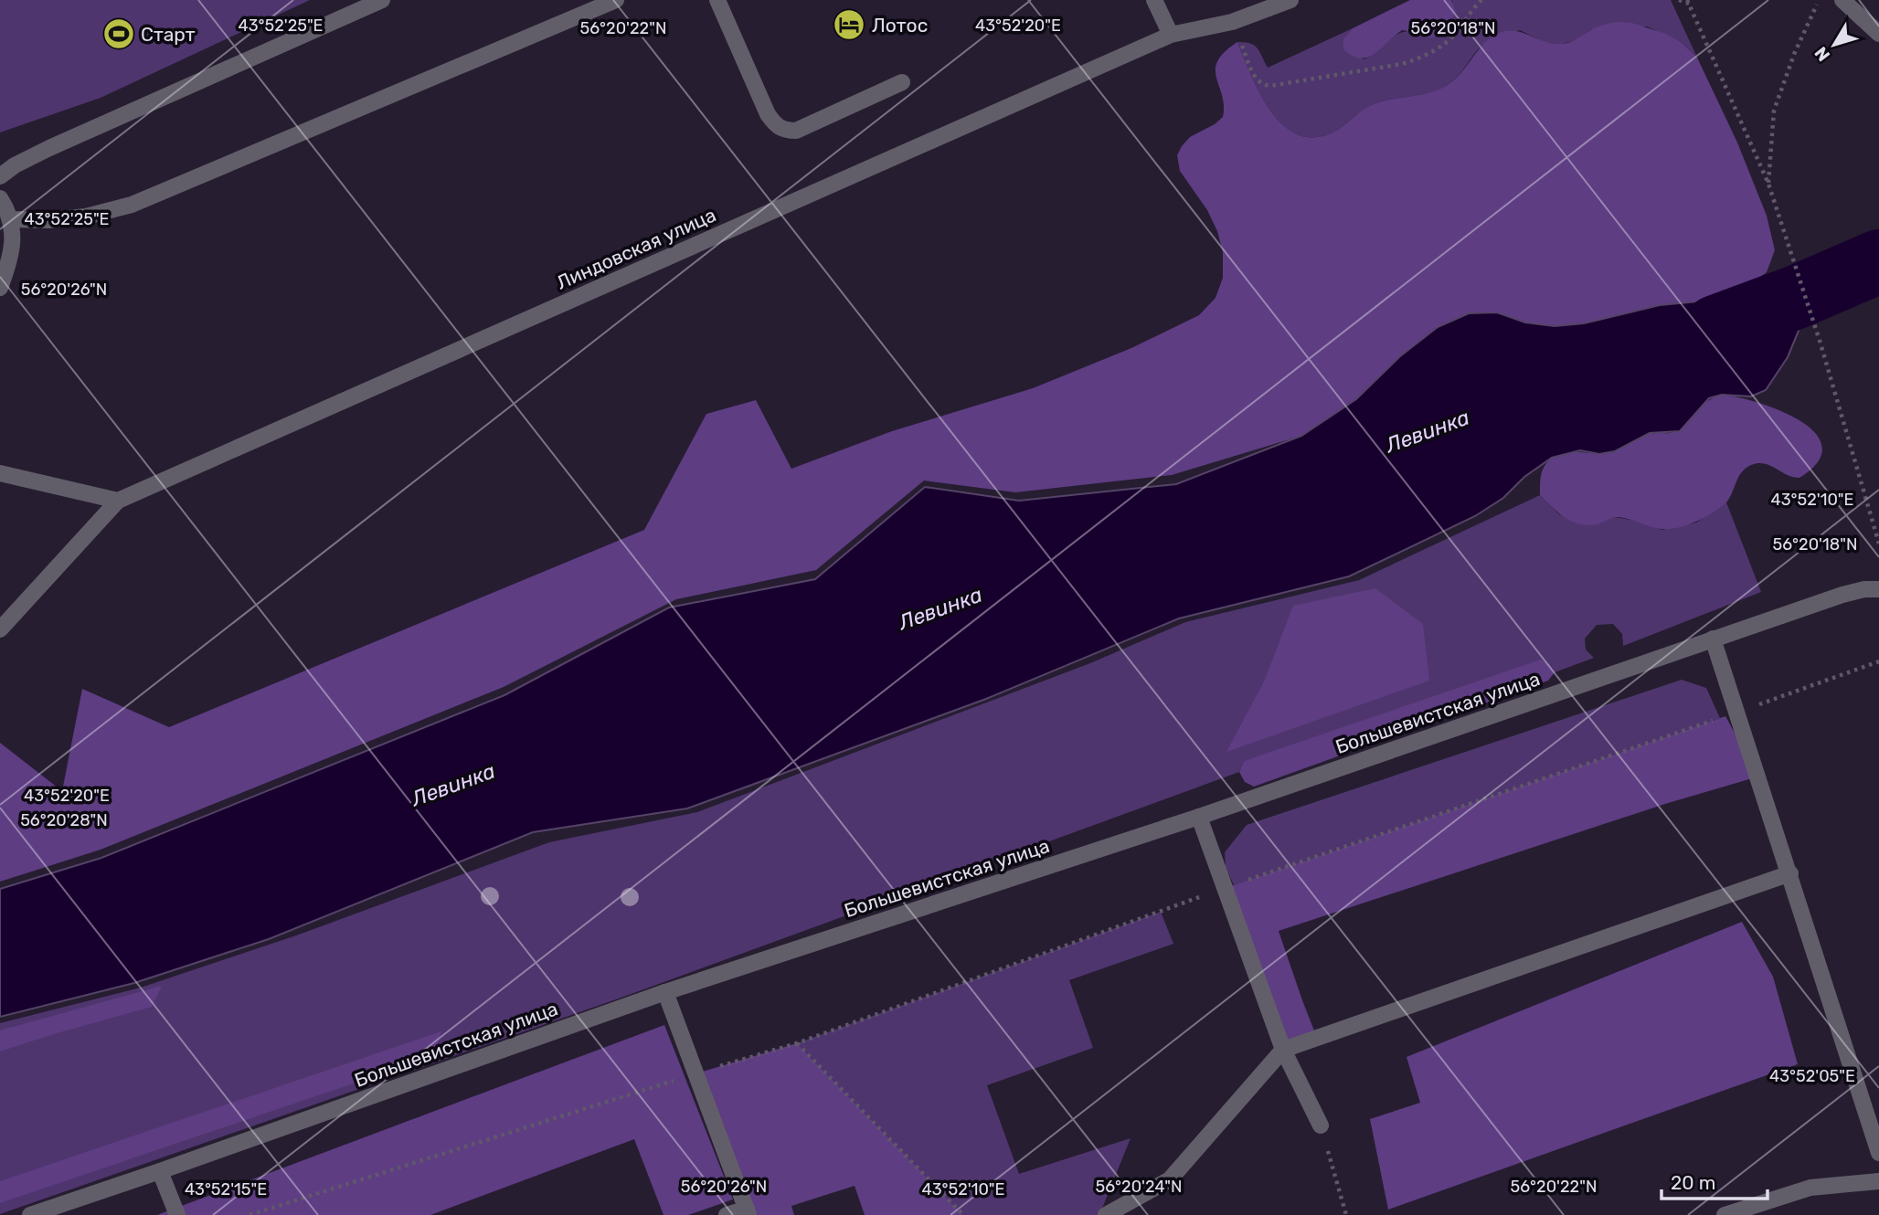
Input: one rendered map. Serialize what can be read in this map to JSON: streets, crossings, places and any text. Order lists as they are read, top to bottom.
{
  "streets": {
    "street": ["Линдовская улица", "Большевистская улица"]
  },
  "water": ["Левинка"],
  "places": {
    "hotel": ["Лотос"],
    "sports": ["Старт"]
  },
  "scale_bar": "20 m",
  "north": "bottom left",
  "coordinates": [
    "43°52'25\"E",
    "43°52'20\"E",
    "56°20'22\"N",
    "56°20'18\"N",
    "56°20'26\"N",
    "43°52'10\"E",
    "56°20'28\"N",
    "43°52'05\"E",
    "56°20'24\"N",
    "43°52'15\"E"
  ]
}
